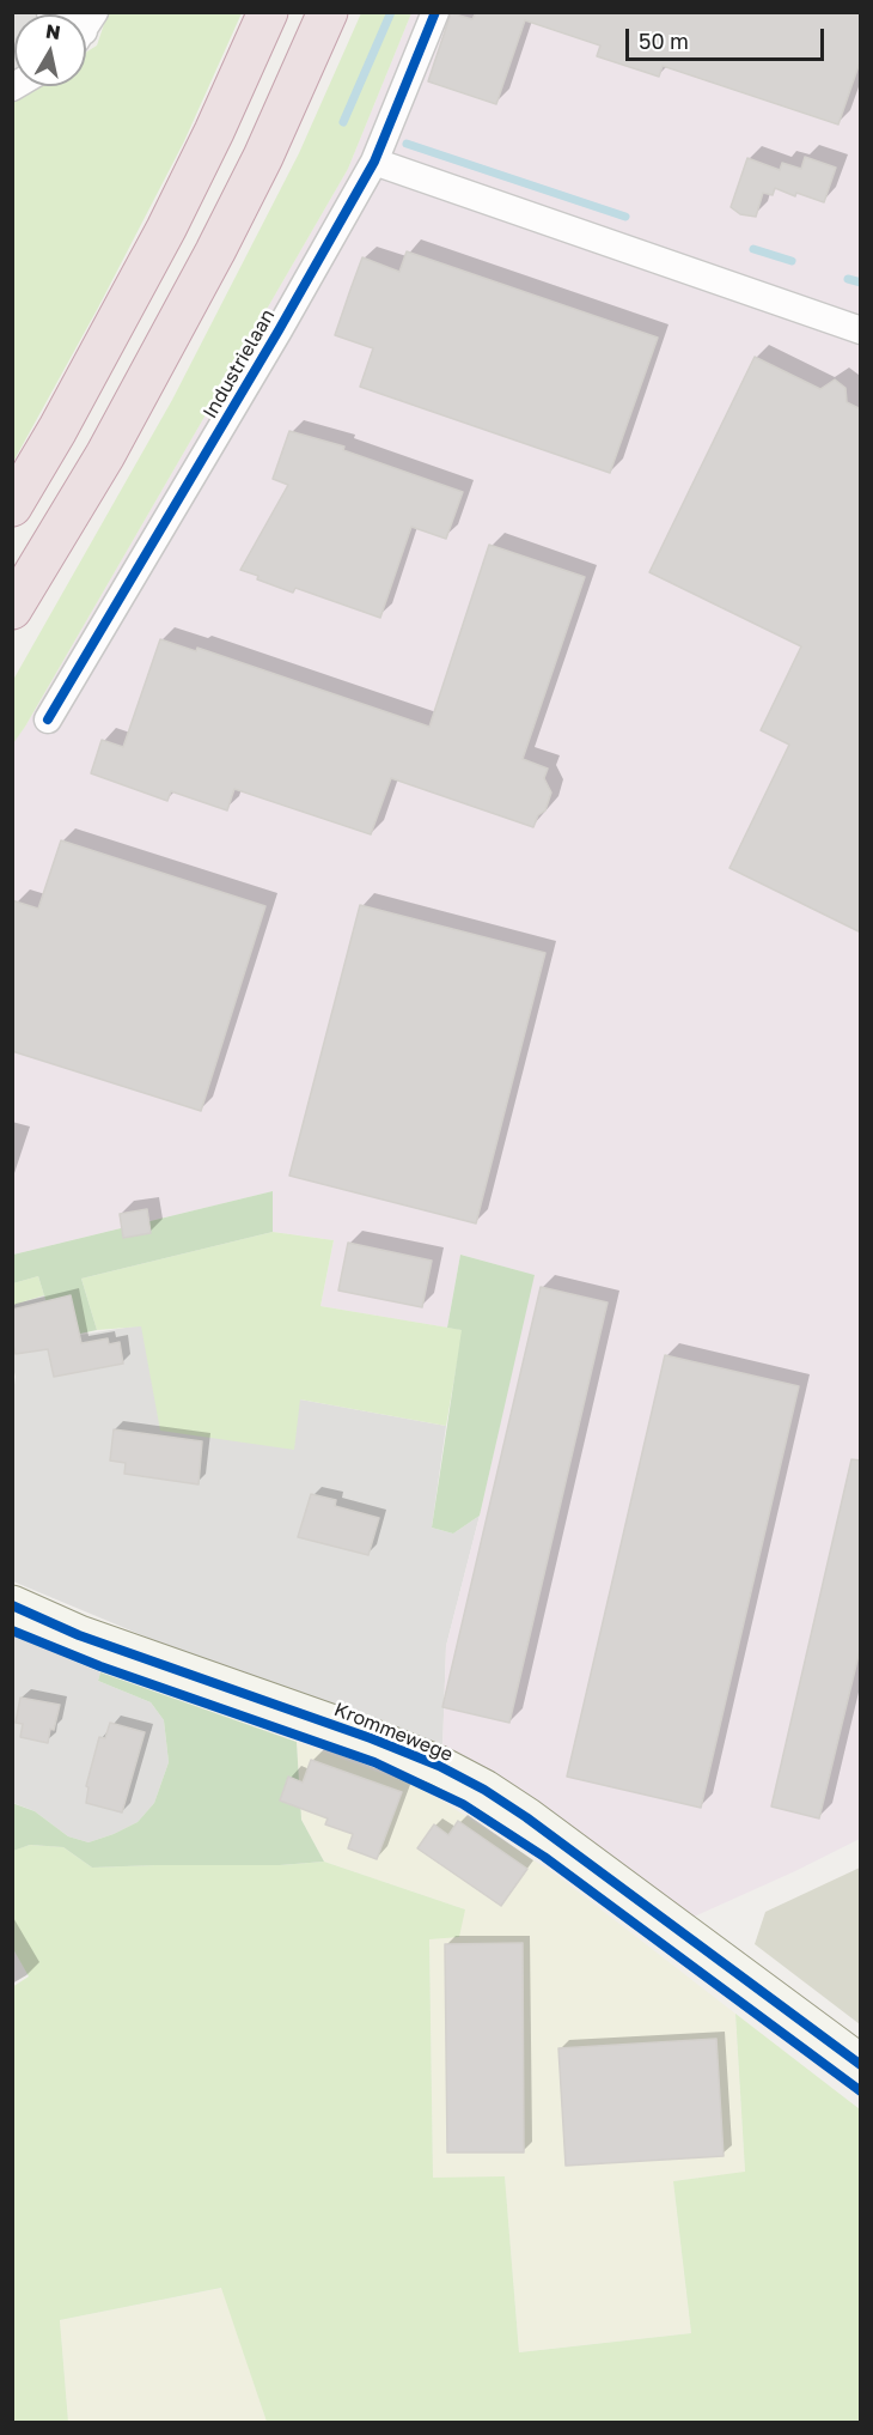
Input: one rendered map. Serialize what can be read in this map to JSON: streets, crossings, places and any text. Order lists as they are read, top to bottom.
{
  "streets": {
    "street": ["Industrielaan", "Krommewege"]
  },
  "scale_bar": "50 m",
  "north": "top"
}
